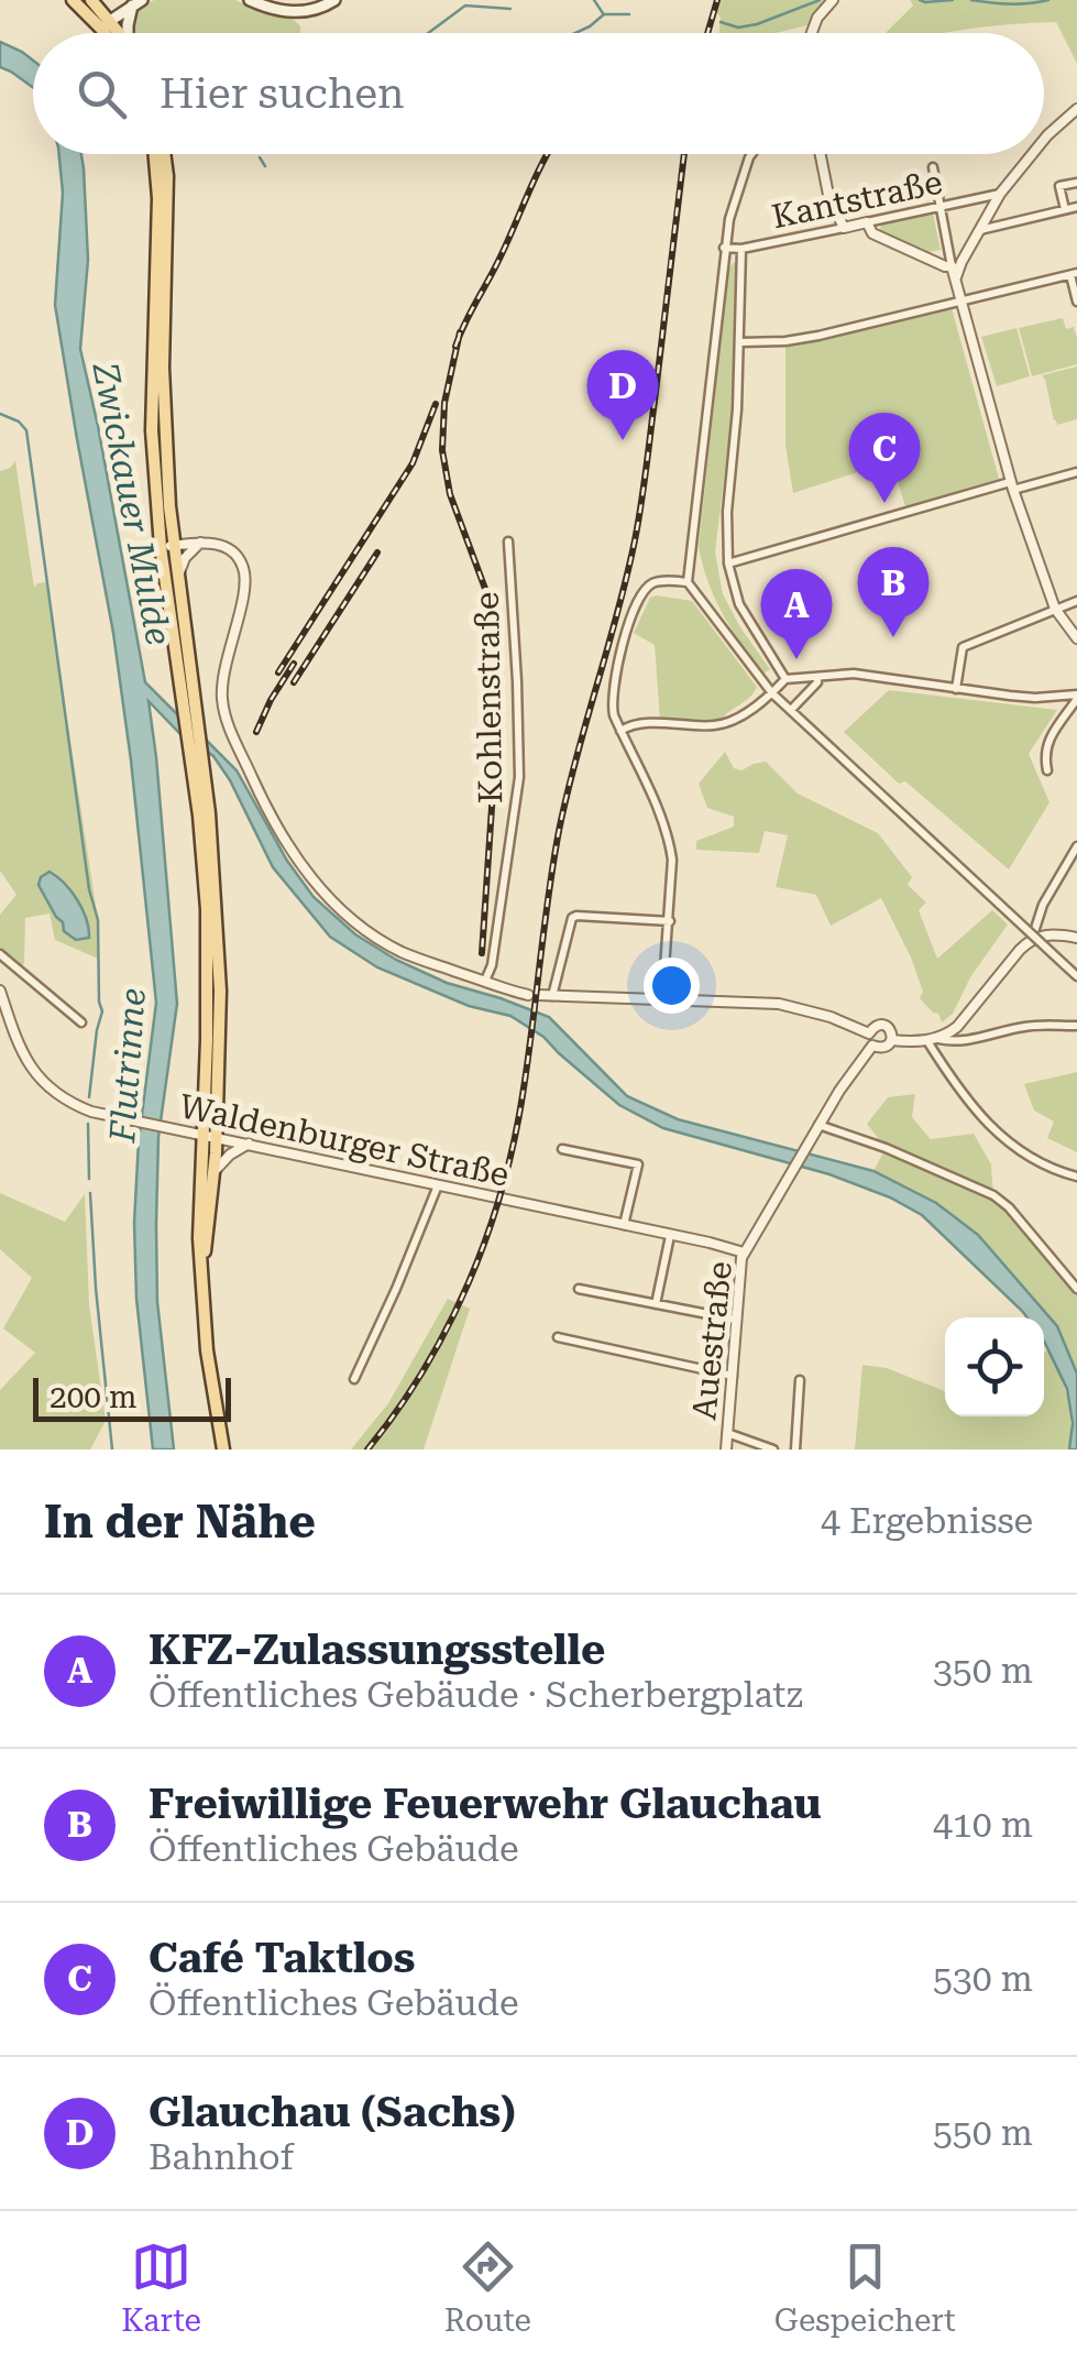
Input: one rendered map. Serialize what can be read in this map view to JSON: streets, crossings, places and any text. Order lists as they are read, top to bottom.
{
  "streets": {
    "street": [
      "Kantstraße",
      "Kohlenstraße",
      "Waldenburger Straße",
      "Auestraße"
    ]
  },
  "crossings": [
    ["Waldenburger Straße", "Auestraße"]
  ],
  "water": ["Zwickauer Mulde", "Flutrinne"],
  "scale_bar": "200 m",
  "page": {
    "search": "Hier suchen",
    "pins": [
      "D",
      "C",
      "B",
      "A"
    ],
    "scale": "200 m",
    "heading": ["In der Nähe", "4 Ergebnisse"],
    "list": [
      {
        "mark": "A",
        "name": "KFZ-Zulassungsstelle",
        "note": "Öffentliches Gebäude · Scherbergplatz",
        "value": "350 m"
      },
      {
        "mark": "B",
        "name": "Freiwillige Feuerwehr Glauchau",
        "note": "Öffentliches Gebäude",
        "value": "410 m"
      },
      {
        "mark": "C",
        "name": "Café Taktlos",
        "note": "Öffentliches Gebäude",
        "value": "530 m"
      },
      {
        "mark": "D",
        "name": "Glauchau (Sachs)",
        "note": "Bahnhof",
        "value": "550 m"
      }
    ],
    "nav": ["Karte", "Route", "Gespeichert"]
  }
}
